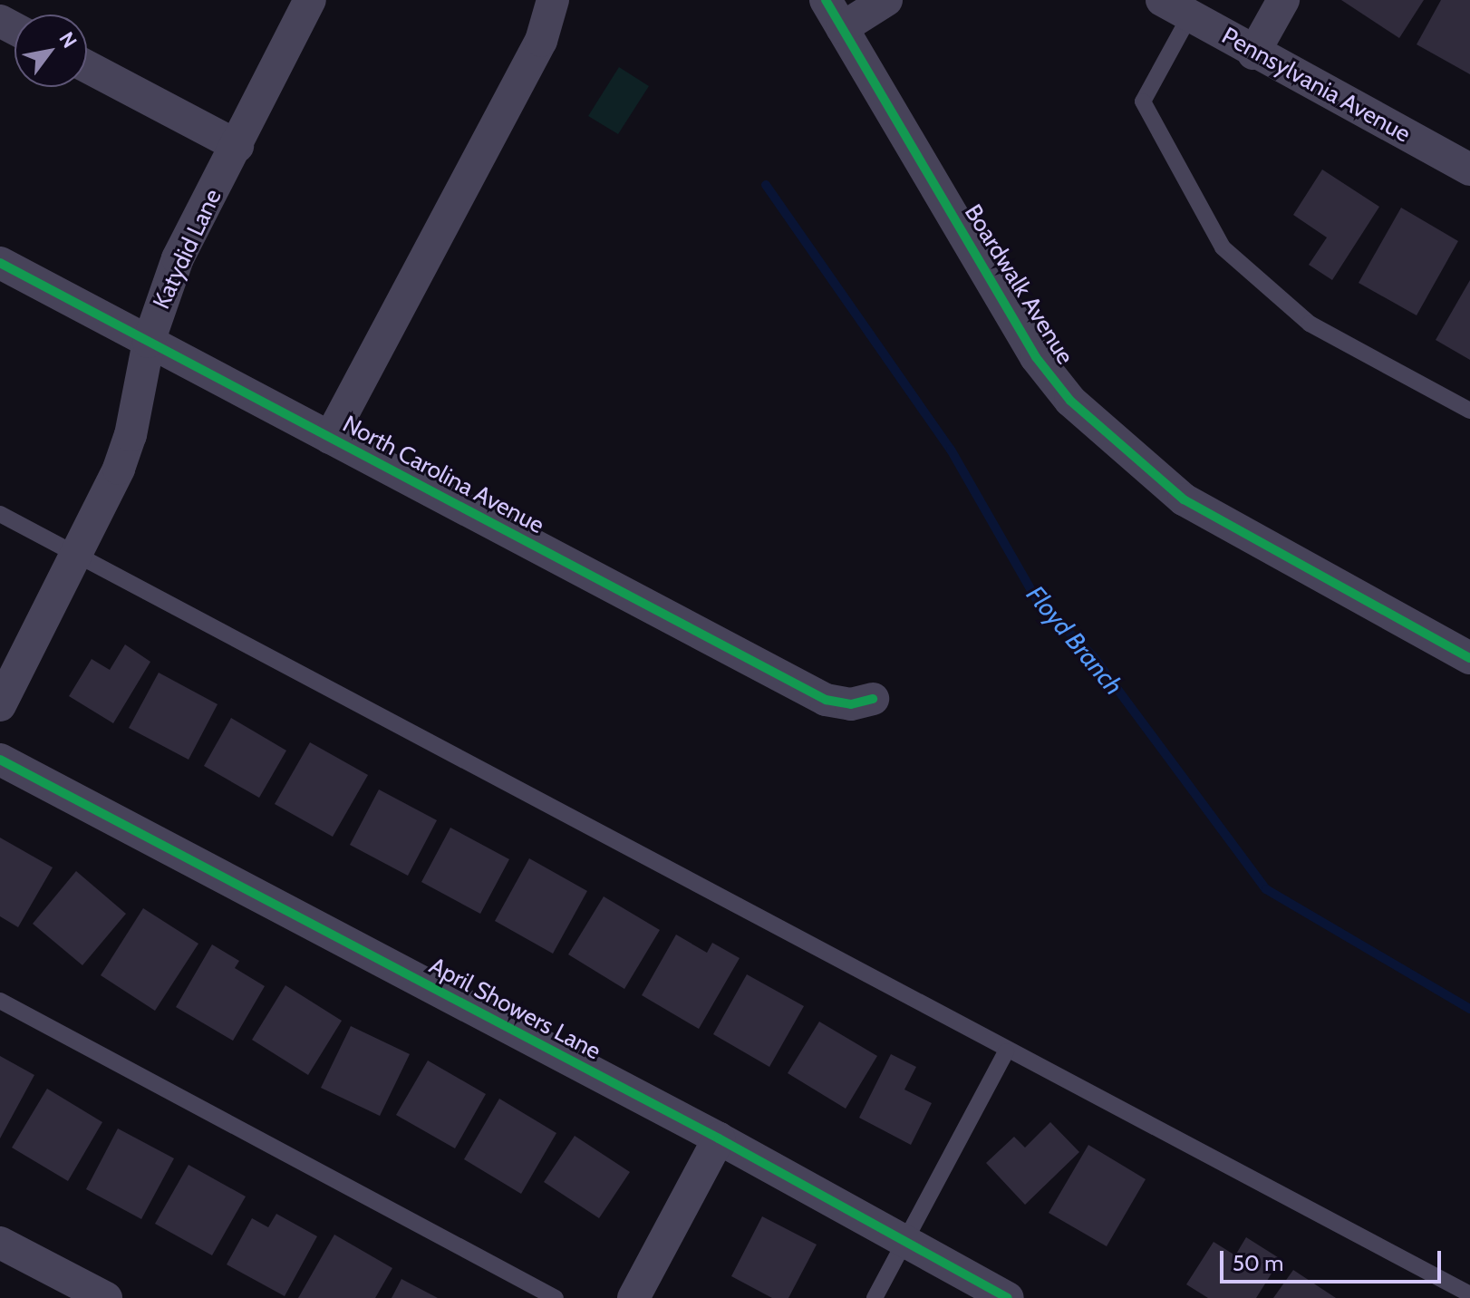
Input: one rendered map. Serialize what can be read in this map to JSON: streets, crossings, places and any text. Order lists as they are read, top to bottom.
{
  "streets": {
    "street": [
      "Pennsylvania Avenue",
      "Katydid Lane",
      "Boardwalk Avenue",
      "North Carolina Avenue",
      "April Showers Lane"
    ]
  },
  "crossings": [
    ["Katydid Lane", "North Carolina Avenue"]
  ],
  "water": ["Floyd Branch"],
  "scale_bar": "50 m",
  "north": "top right"
}
